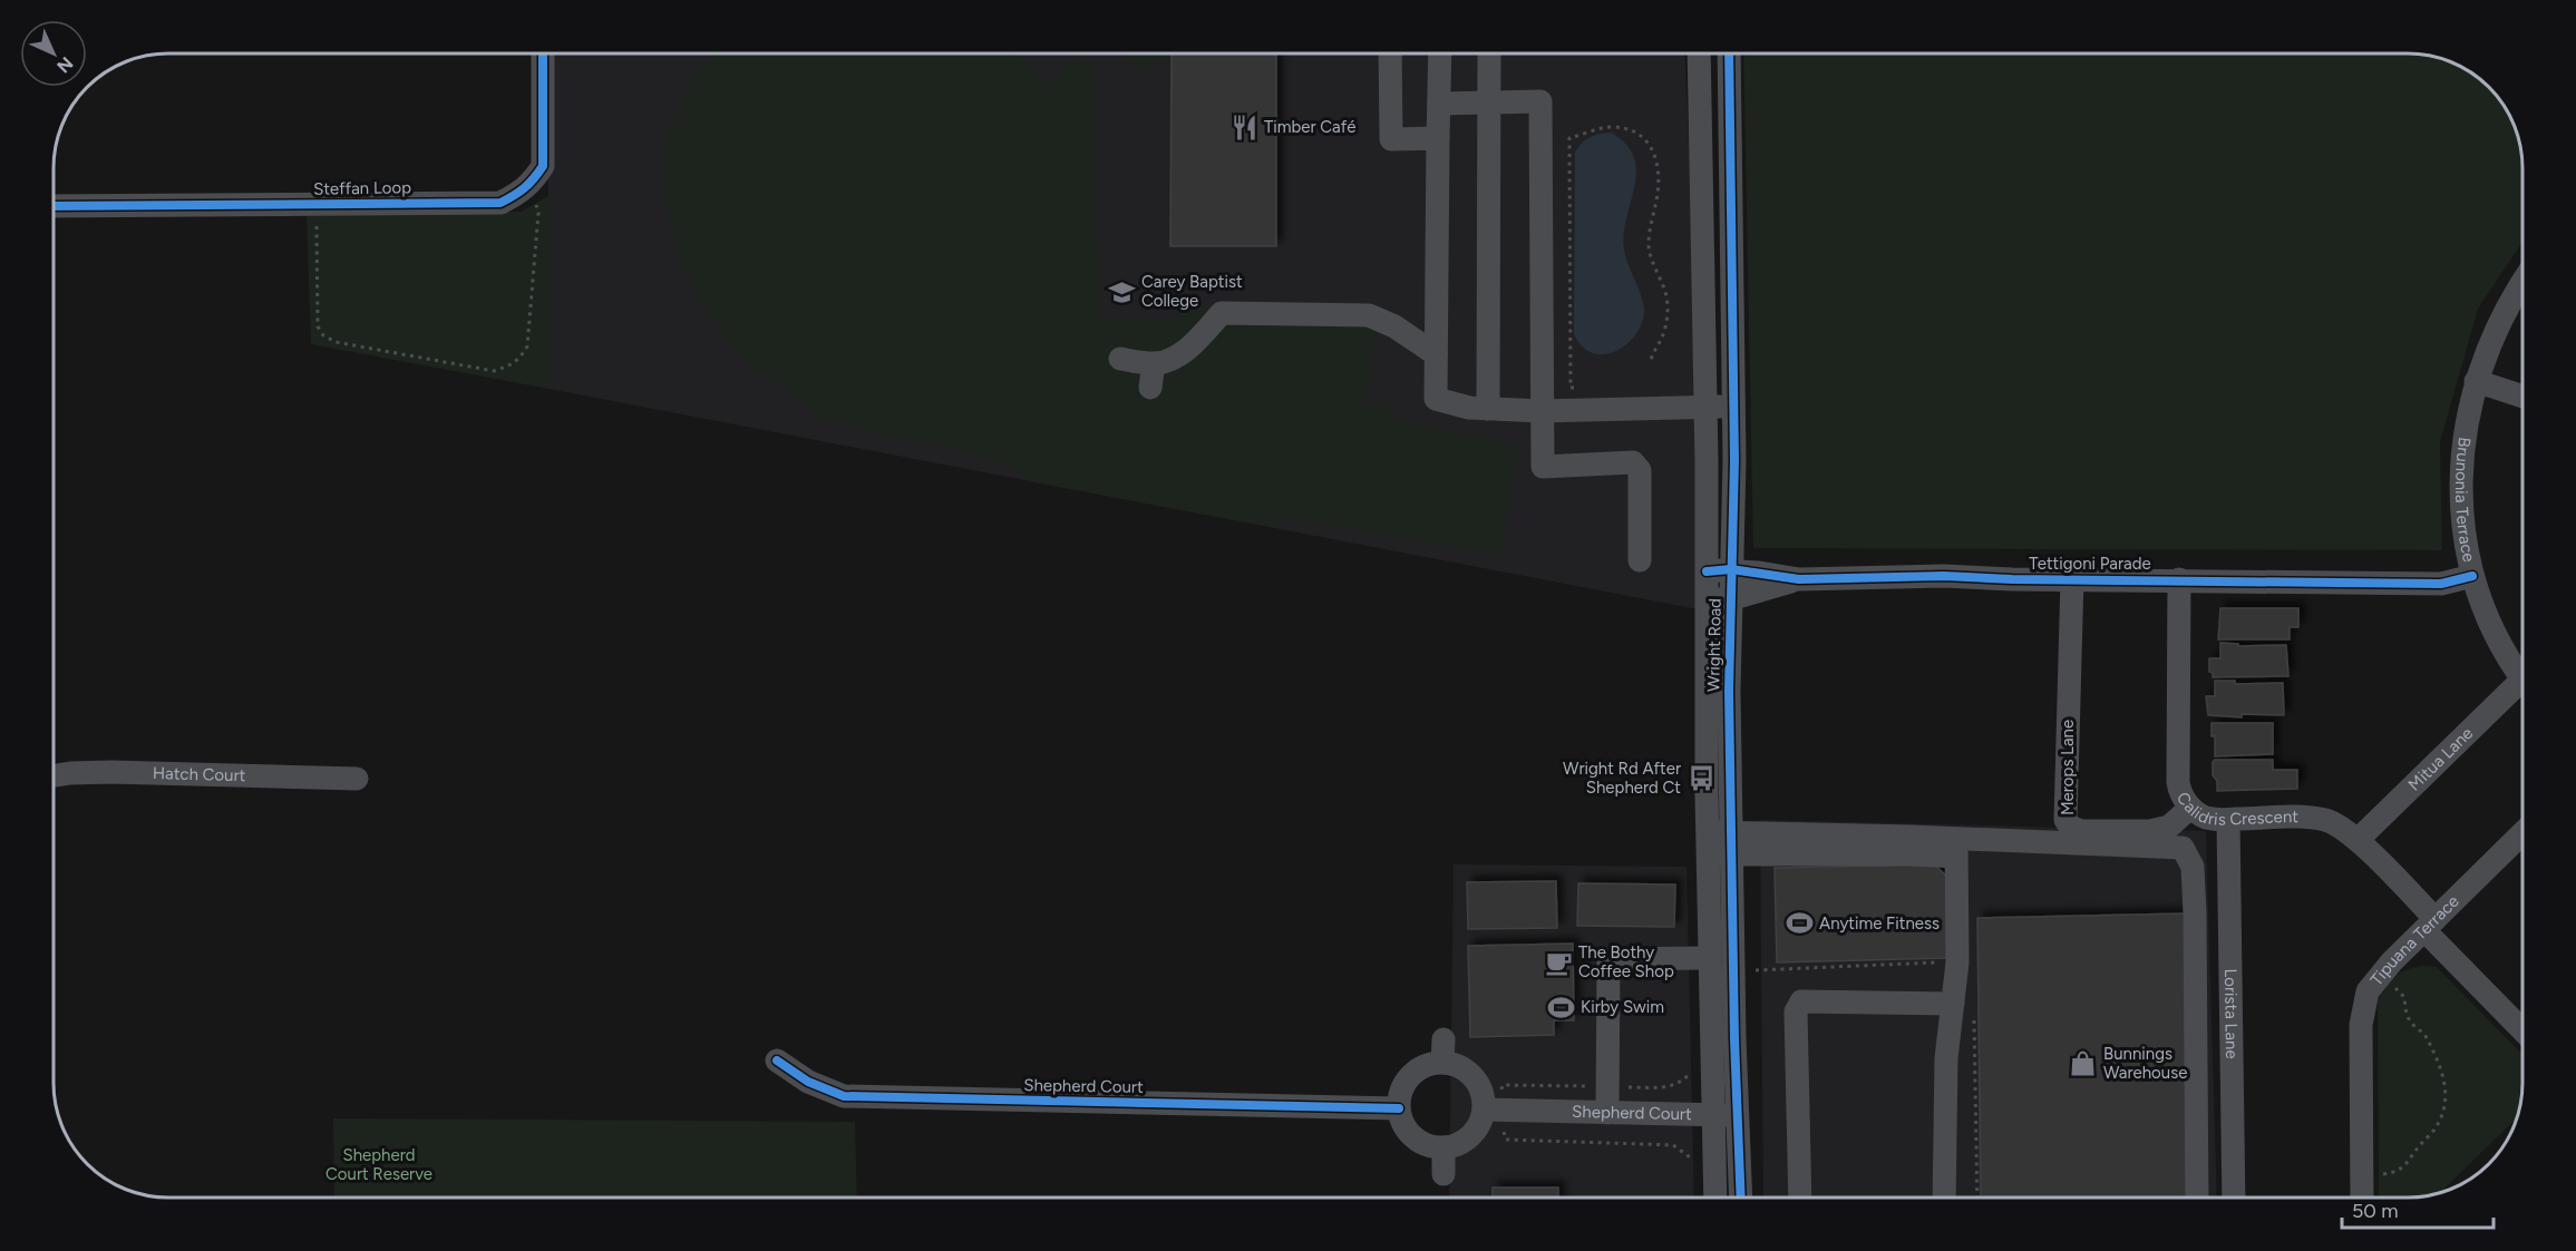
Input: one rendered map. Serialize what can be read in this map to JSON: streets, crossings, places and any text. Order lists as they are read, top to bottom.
{
  "streets": {
    "street": [
      "Steffan Loop",
      "Brunonia Terrace",
      "Tettigoni Parade",
      "Wright Road",
      "Mitua Lane",
      "Merops Lane",
      "Hatch Court",
      "Calidris Crescent",
      "Tipuana Terrace",
      "Lorista Lane",
      "Shepherd Court"
    ]
  },
  "crossings": [
    ["Brunonia Terrace", "Tettigoni Parade"],
    ["Tettigoni Parade", "Wright Road"],
    ["Tettigoni Parade", "Merops Lane"],
    ["Tettigoni Parade", "Calidris Crescent"],
    ["Wright Road", "Shepherd Court"],
    ["Mitua Lane", "Calidris Crescent"],
    ["Merops Lane", "Calidris Crescent"],
    ["Calidris Crescent", "Tipuana Terrace"],
    ["Calidris Crescent", "Lorista Lane"]
  ],
  "parks": ["Shepherd Court Reserve"],
  "places": {
    "restaurant": ["Timber Café"],
    "school or university": ["Carey Baptist College"],
    "bus stop": ["Wright Rd After Shepherd Ct"],
    "sports": ["Anytime Fitness", "Kirby Swim"],
    "cafe": ["The Bothy Coffee Shop"],
    "shop": ["Bunnings Warehouse"]
  },
  "scale_bar": "50 m",
  "north": "bottom right"
}
